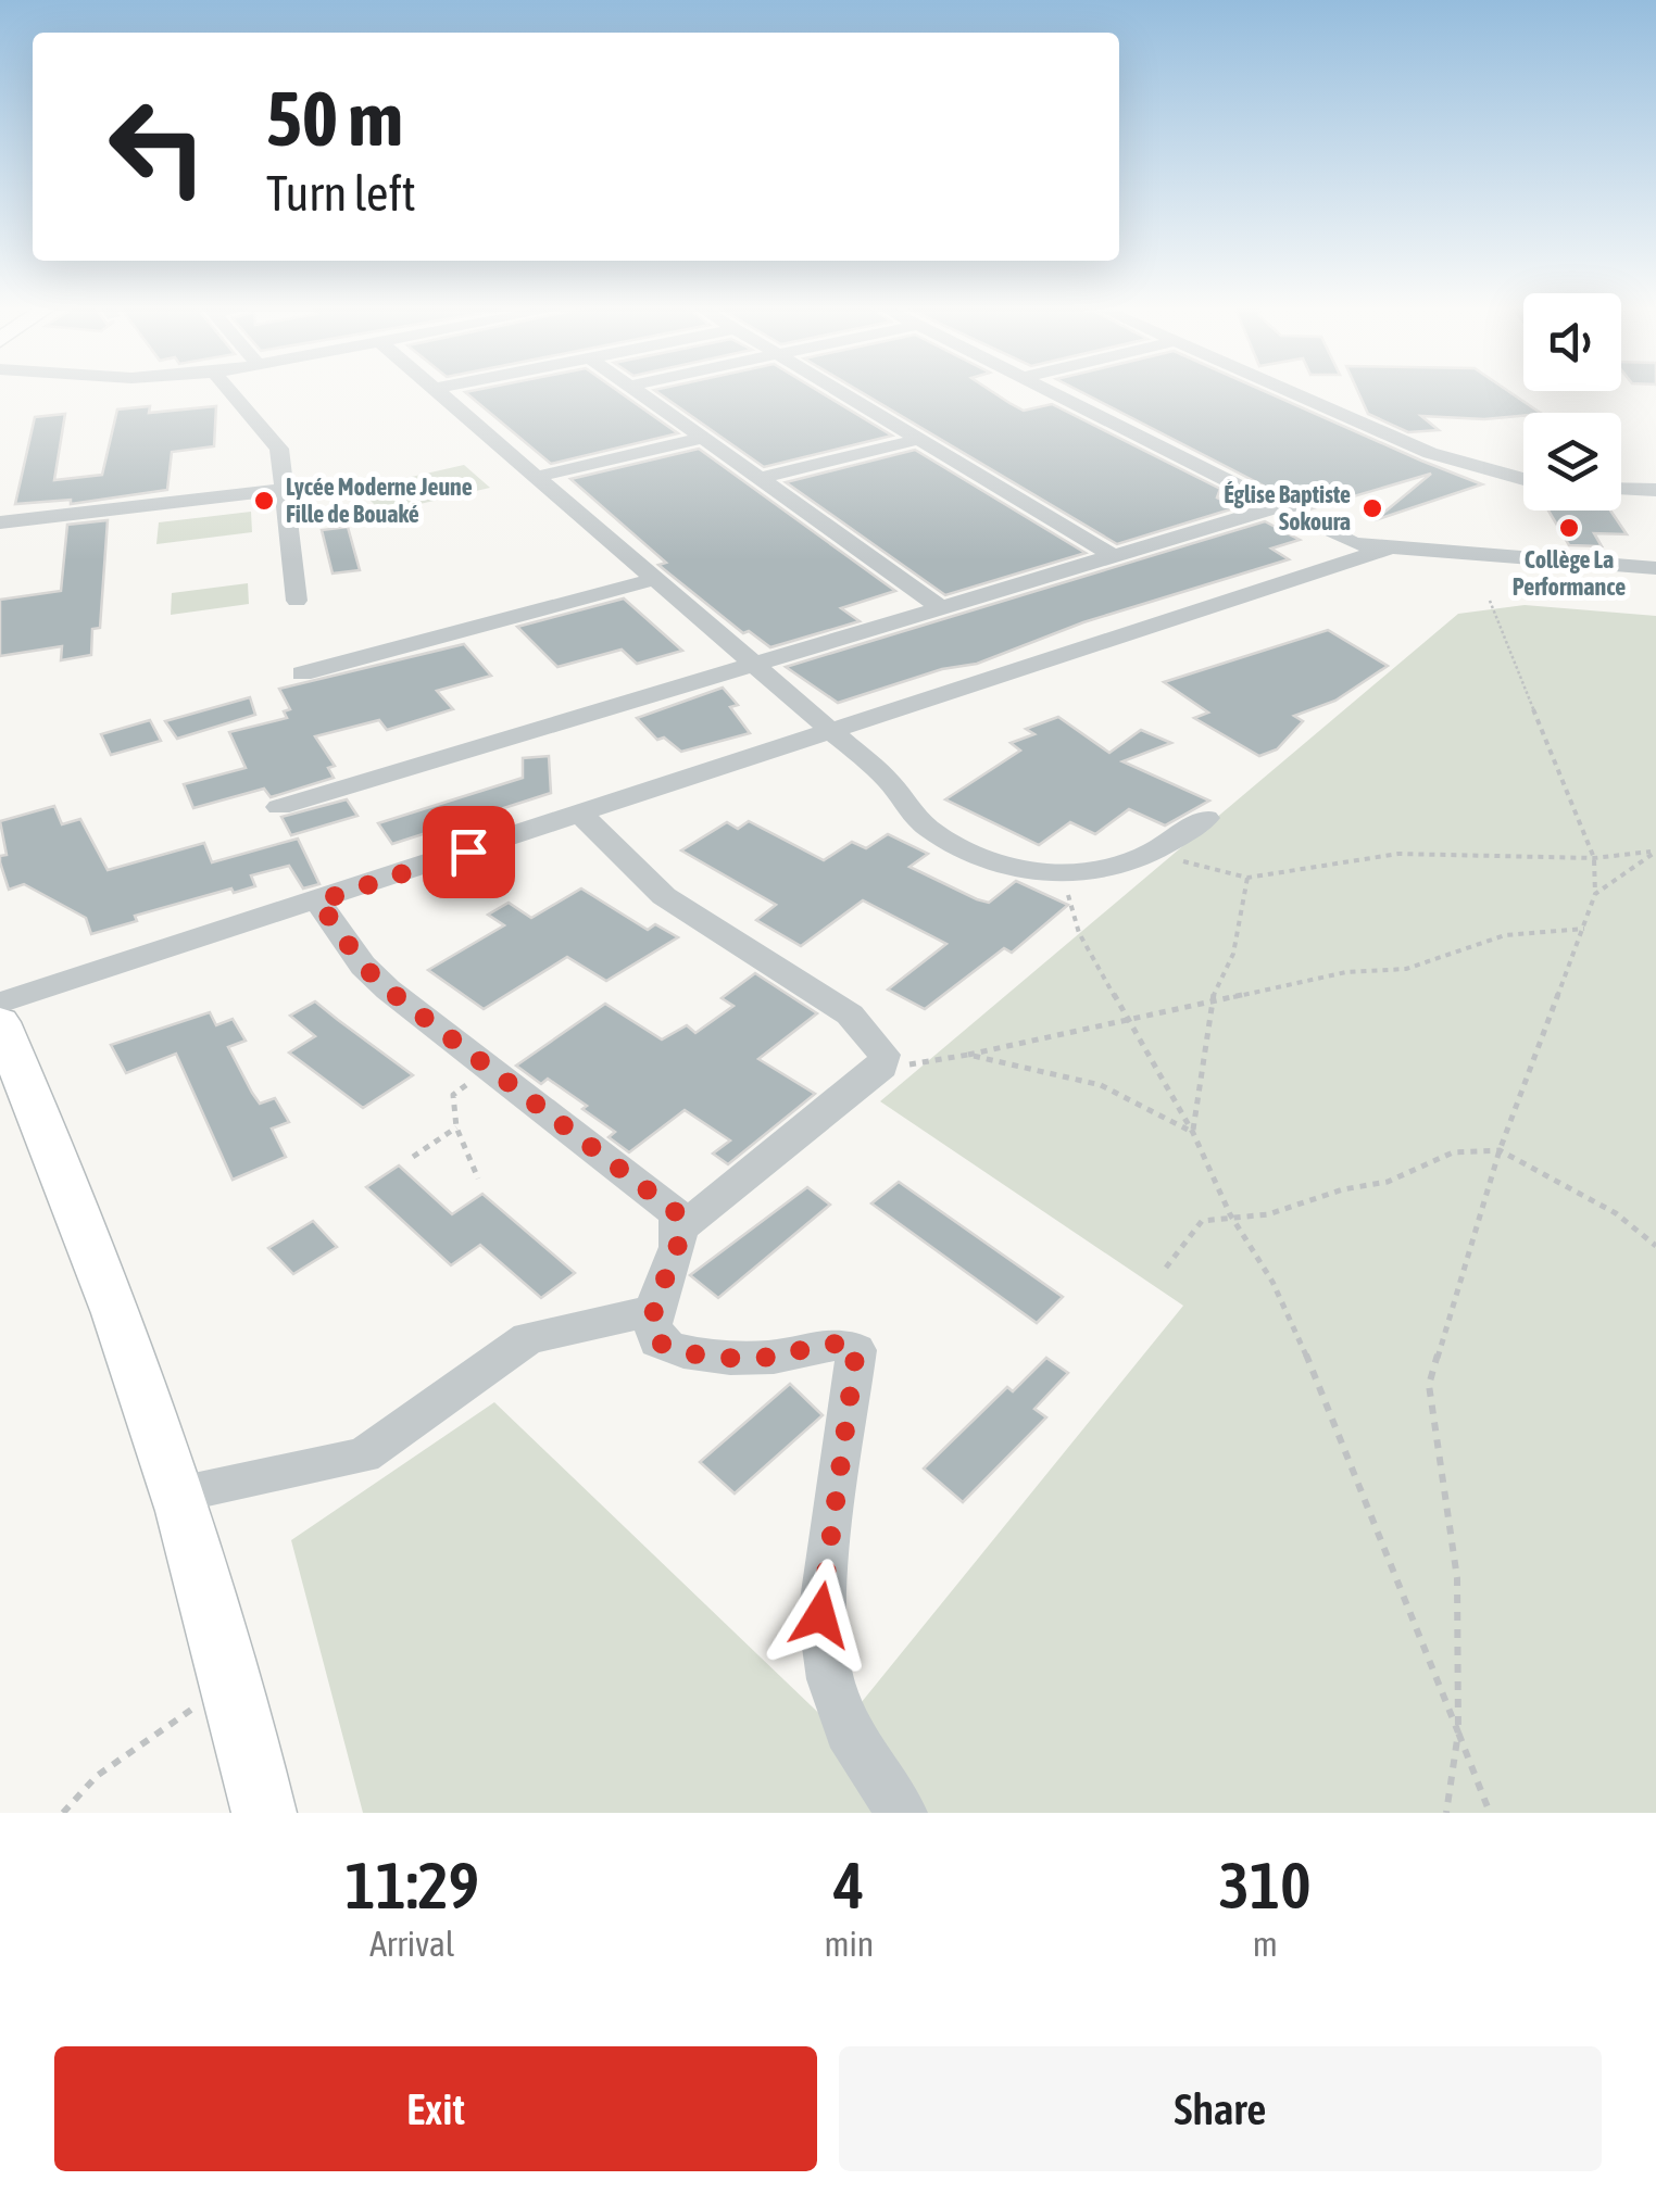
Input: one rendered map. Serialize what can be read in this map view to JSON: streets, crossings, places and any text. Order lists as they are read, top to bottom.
{
  "places": ["Lycée Moderne Jeune Fille de Bouaké", "Église Baptiste Sokoura", "Collège La Performance"],
  "page": {
    "turn": ["50 m", "Turn left"],
    "eta": [
      "11:29",
      "Arrival",
      "4",
      "min",
      "310",
      "m"
    ],
    "buttons": ["Exit", "Share"]
  }
}
